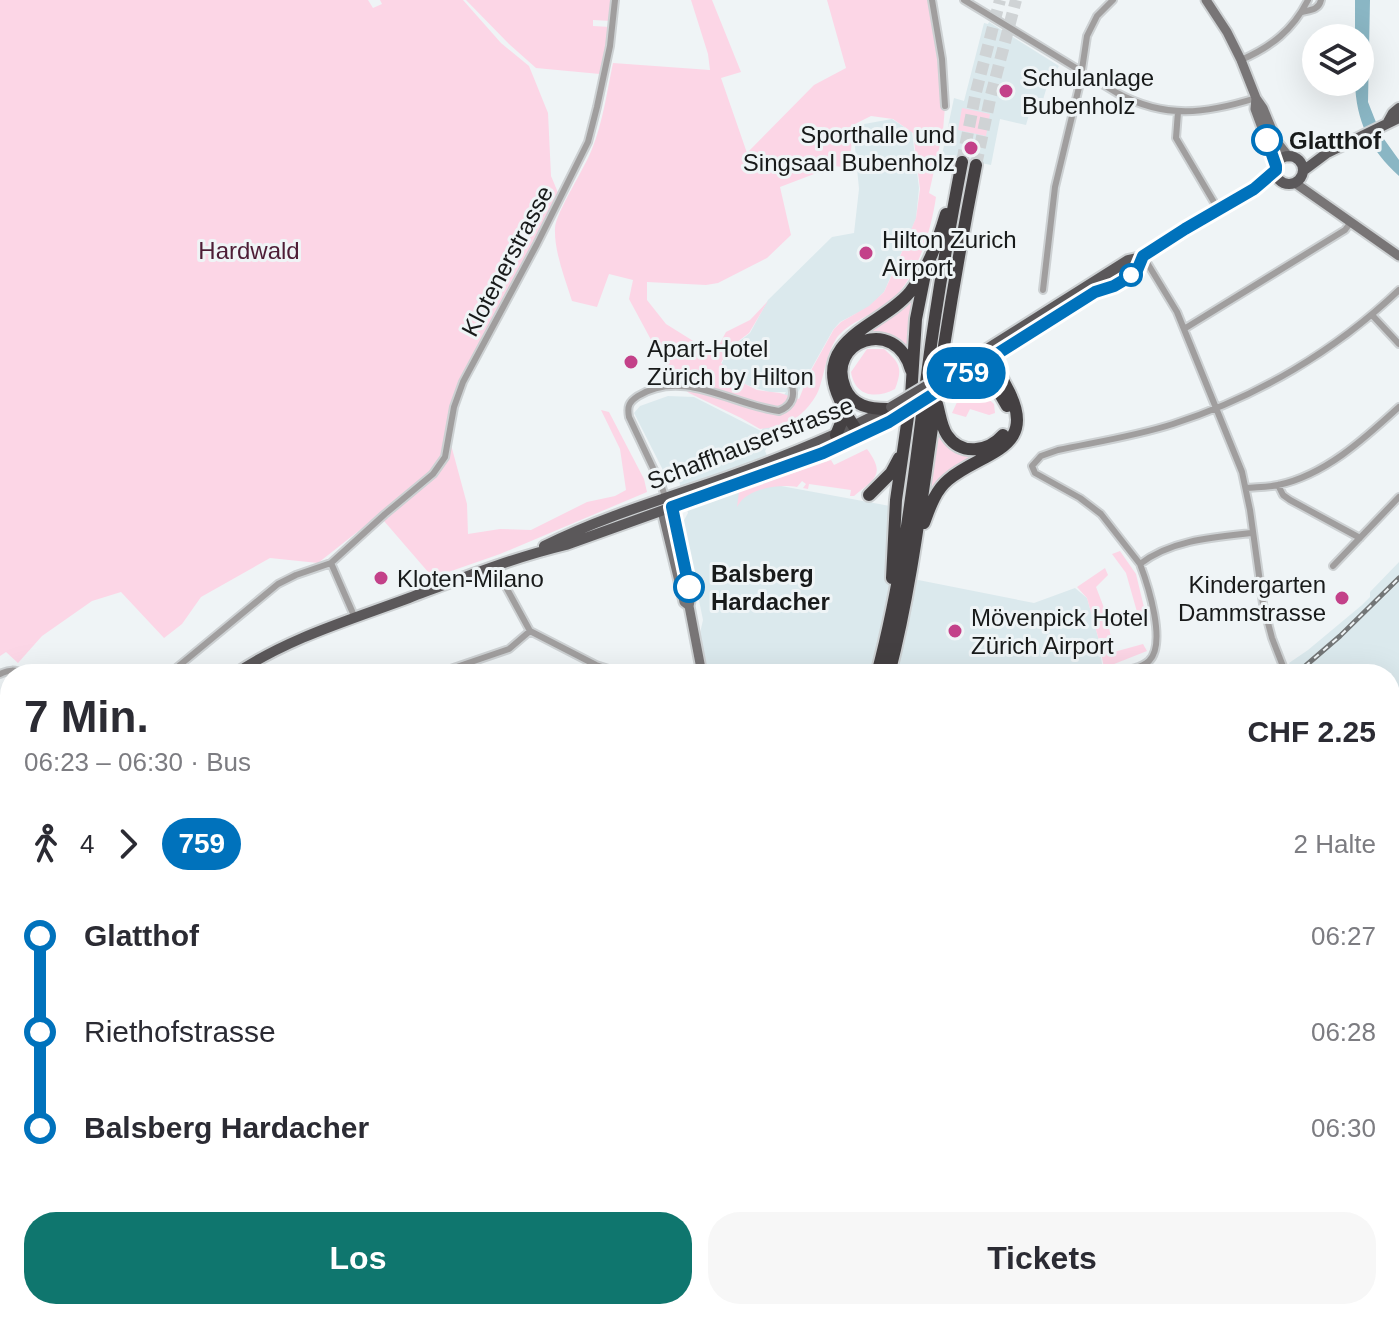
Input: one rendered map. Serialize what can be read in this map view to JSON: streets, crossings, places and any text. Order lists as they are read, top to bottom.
{
  "streets": {
    "main road": ["Schaffhauserstrasse"],
    "street": ["Klotenerstrasse"]
  },
  "parks": ["Hardwald"],
  "places": [
    "Schulanlage Bubenholz",
    "Glatthof",
    "Sporthalle und Singsaal Bubenholz",
    "Hilton Zurich Airport",
    "Apart-Hotel Zürich by Hilton",
    "Kloten-Milano",
    "Balsberg Hardacher",
    "Kindergarten Dammstrasse",
    "Mövenpick Hotel Zürich Airport"
  ],
  "lines": ["bus line 759"],
  "page": {
    "on_map": "759",
    "heading": ["7 Min.", "06:23 – 06:30 · Bus", "CHF 2.25"],
    "legs": ["4", "759", "2 Halte"],
    "list": [
      {
        "name": "Glatthof",
        "value": "06:27"
      },
      {
        "name": "Riethofstrasse",
        "value": "06:28"
      },
      {
        "name": "Balsberg Hardacher",
        "value": "06:30"
      }
    ],
    "buttons": ["Los", "Tickets"]
  }
}
